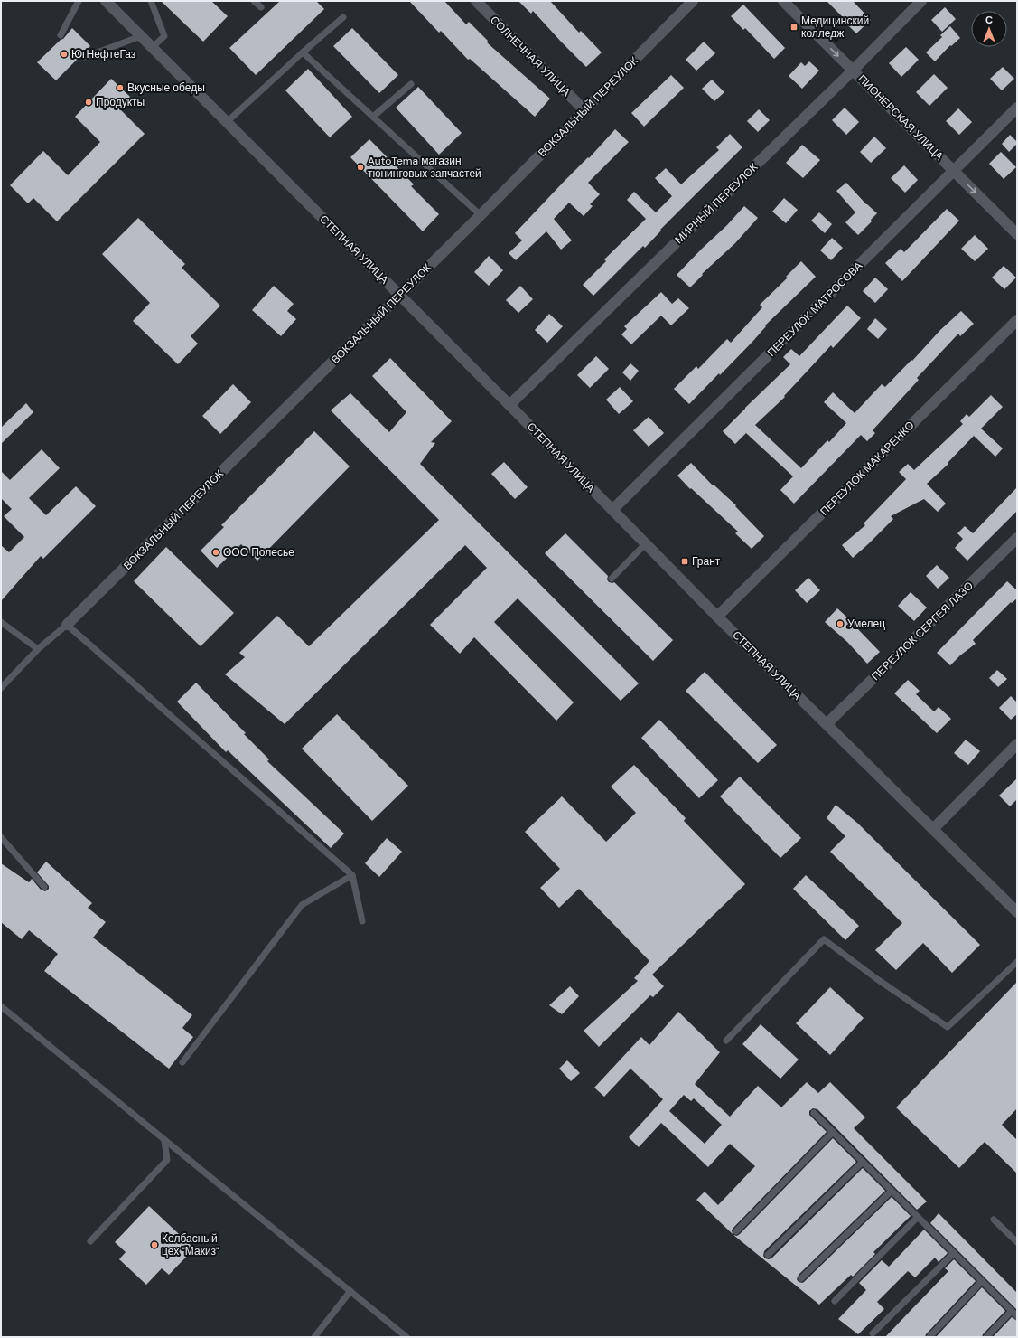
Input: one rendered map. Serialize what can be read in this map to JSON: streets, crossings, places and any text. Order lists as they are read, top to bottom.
{
  "streets": {
    "street": [
      "СОЛНЕЧНАЯ УЛИЦА",
      "ВОКЗАЛЬНЫЙ ПЕРЕУЛОК",
      "ПИОНЕРСКАЯ УЛИЦА",
      "МИРНЫЙ ПЕРЕУЛОК",
      "СТЕПНАЯ УЛИЦА",
      "ПЕРЕУЛОК МАТРОСОВА",
      "ПЕРЕУЛОК МАКАРЕНКО",
      "ПЕРЕУЛОК СЕРГЕЯ ЛАЗО"
    ]
  },
  "crossings": [
    ["СОЛНЕЧНАЯ УЛИЦА", "ВОКЗАЛЬНЫЙ ПЕРЕУЛОК"],
    ["ВОКЗАЛЬНЫЙ ПЕРЕУЛОК", "СТЕПНАЯ УЛИЦА"],
    ["ПИОНЕРСКАЯ УЛИЦА", "МИРНЫЙ ПЕРЕУЛОК"],
    ["ПИОНЕРСКАЯ УЛИЦА", "ПЕРЕУЛОК МАТРОСОВА"],
    ["МИРНЫЙ ПЕРЕУЛОК", "СТЕПНАЯ УЛИЦА"],
    ["СТЕПНАЯ УЛИЦА", "ПЕРЕУЛОК МАТРОСОВА"],
    ["СТЕПНАЯ УЛИЦА", "ПЕРЕУЛОК МАКАРЕНКО"],
    ["СТЕПНАЯ УЛИЦА", "ПЕРЕУЛОК СЕРГЕЯ ЛАЗО"]
  ],
  "one_way": ["ПИОНЕРСКАЯ УЛИЦА"],
  "places": {
    "transit": ["Медицинский колледж", "Грант"],
    "other": [
      "ЮгНефтеГаз",
      "Вкусные обеды",
      "Продукты",
      "AutoTema магазин тюнинговых запчастей",
      "ООО Полесье",
      "Умелец",
      "Колбасный цех \"Макиз\""
    ]
  },
  "north": "top"
}
